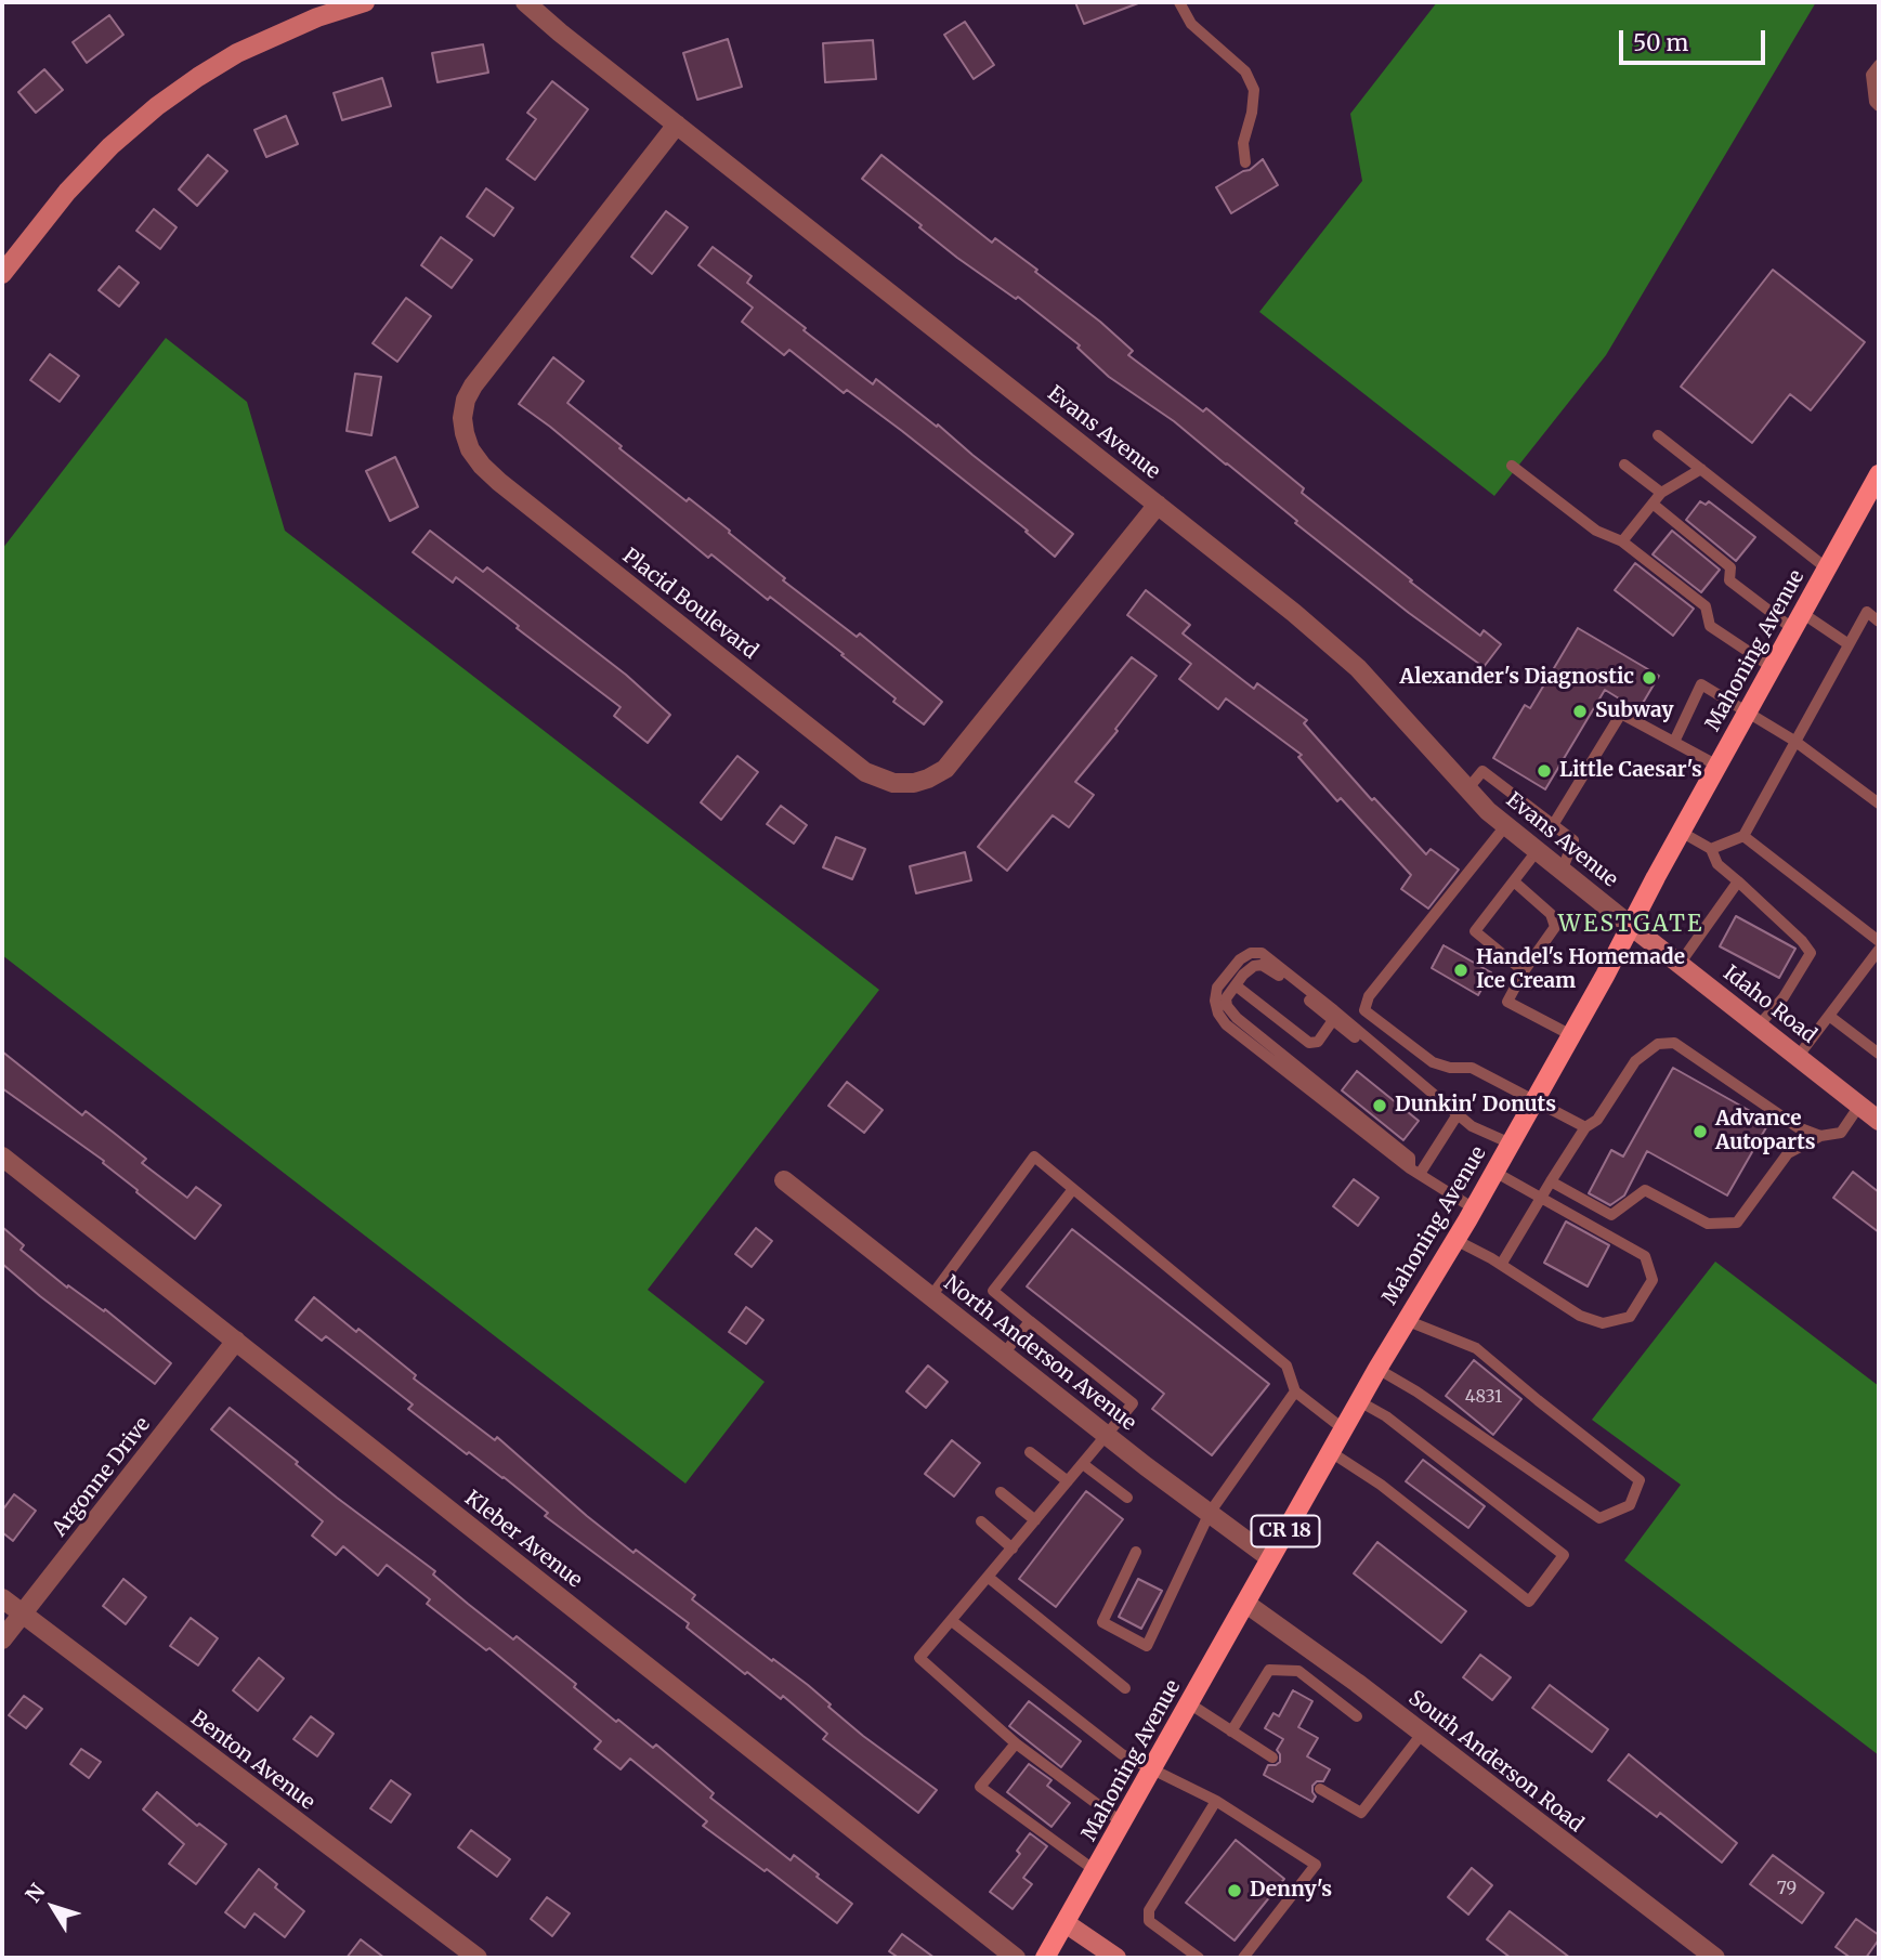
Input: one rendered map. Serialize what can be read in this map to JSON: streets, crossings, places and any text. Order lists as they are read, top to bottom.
{
  "streets": {
    "main road": ["Mahoning Avenue", "CR 18"],
    "street": [
      "Evans Avenue",
      "Placid Boulevard",
      "Idaho Road",
      "North Anderson Avenue",
      "Argonne Drive",
      "Kleber Avenue",
      "Benton Avenue",
      "South Anderson Road"
    ]
  },
  "crossings": [
    ["Evans Avenue", "Placid Boulevard"],
    ["Evans Avenue", "Mahoning Avenue"],
    ["Evans Avenue", "Idaho Road"],
    ["Mahoning Avenue", "Idaho Road"],
    ["Mahoning Avenue", "North Anderson Avenue"],
    ["Mahoning Avenue", "South Anderson Road"],
    ["Argonne Drive", "Kleber Avenue"],
    ["Argonne Drive", "Benton Avenue"]
  ],
  "districts": ["WESTGATE"],
  "places": [
    "Alexander's Diagnostic",
    "Subway",
    "Little Caesar's",
    "Handel's Homemade Ice Cream",
    "Dunkin' Donuts",
    "Advance Autoparts",
    "Denny's"
  ],
  "house_numbers": ["4831", "79"],
  "scale_bar": "50 m",
  "north": "top left"
}
